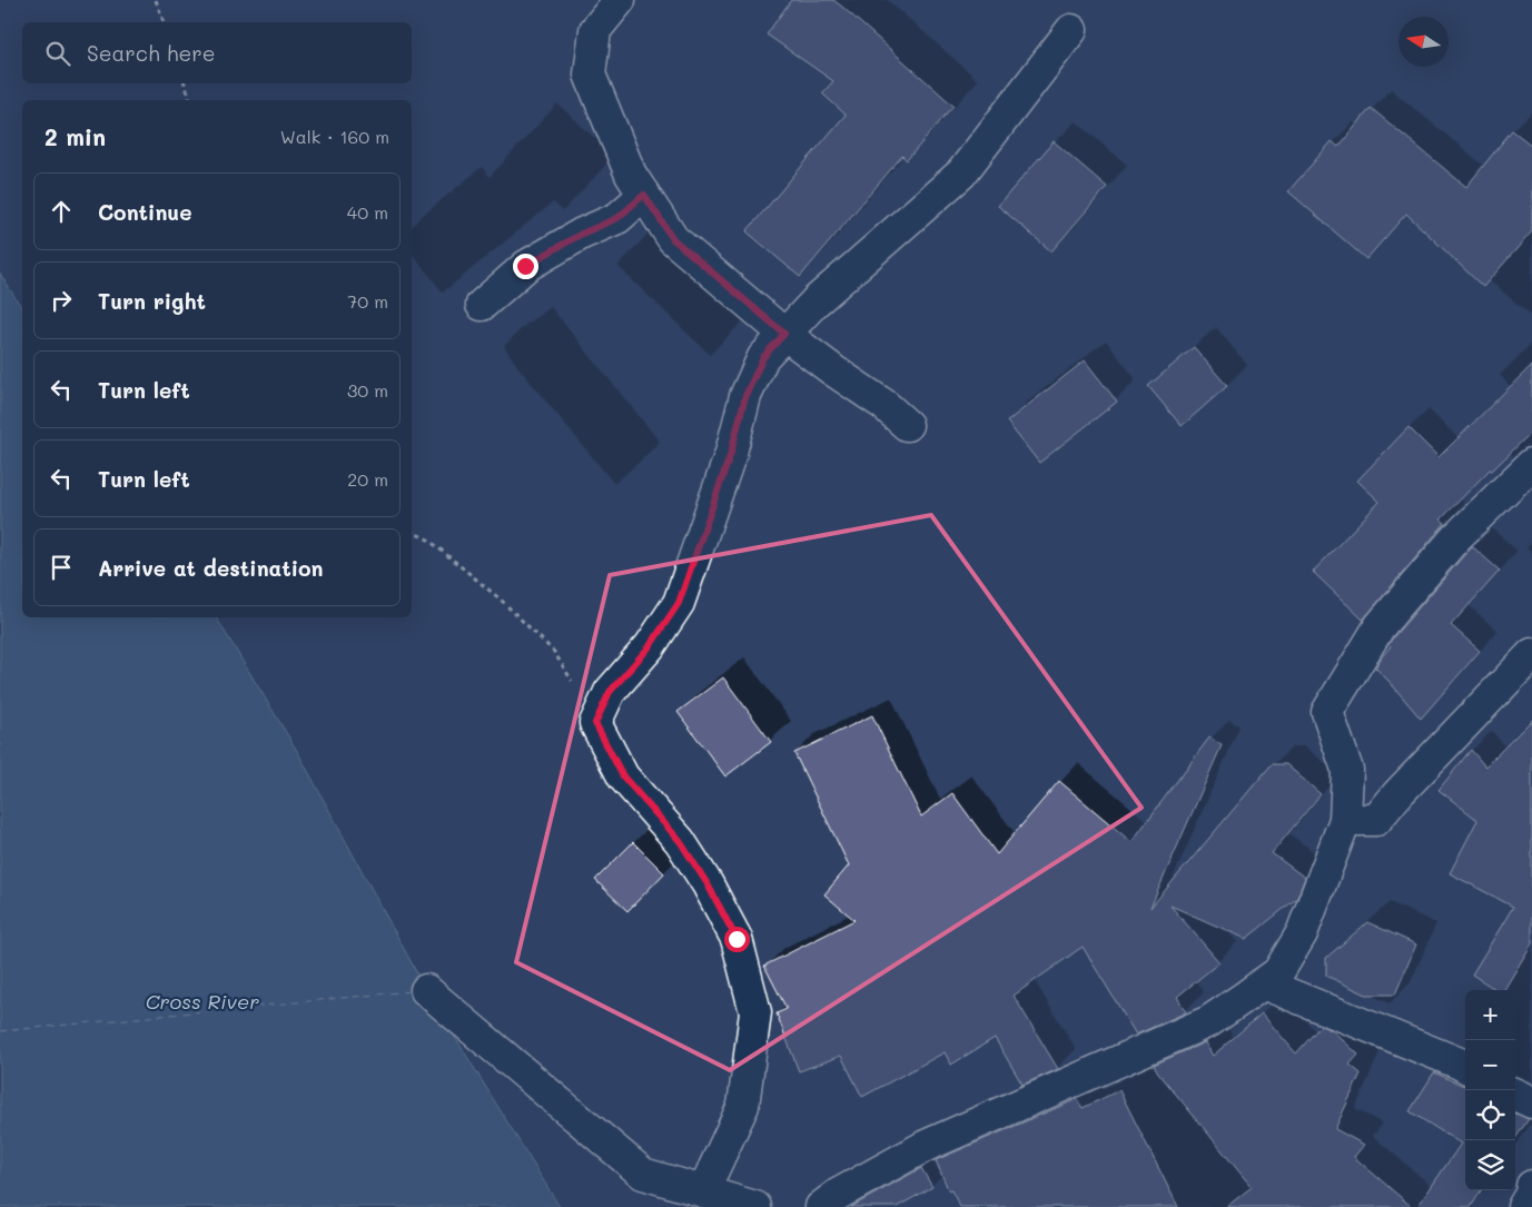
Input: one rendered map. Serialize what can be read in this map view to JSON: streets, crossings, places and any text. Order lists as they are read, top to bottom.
{
  "water": ["Cross River"],
  "north": "left",
  "page": {
    "search": "Search here",
    "heading": ["2 min", "Walk · 160 m"],
    "list": [
      ["Continue", "40 m"],
      ["Turn right", "70 m"],
      ["Turn left", "30 m"],
      ["Turn left", "20 m"],
      "Arrive at destination"
    ],
    "map_buttons": ["+", "−"]
  }
}
